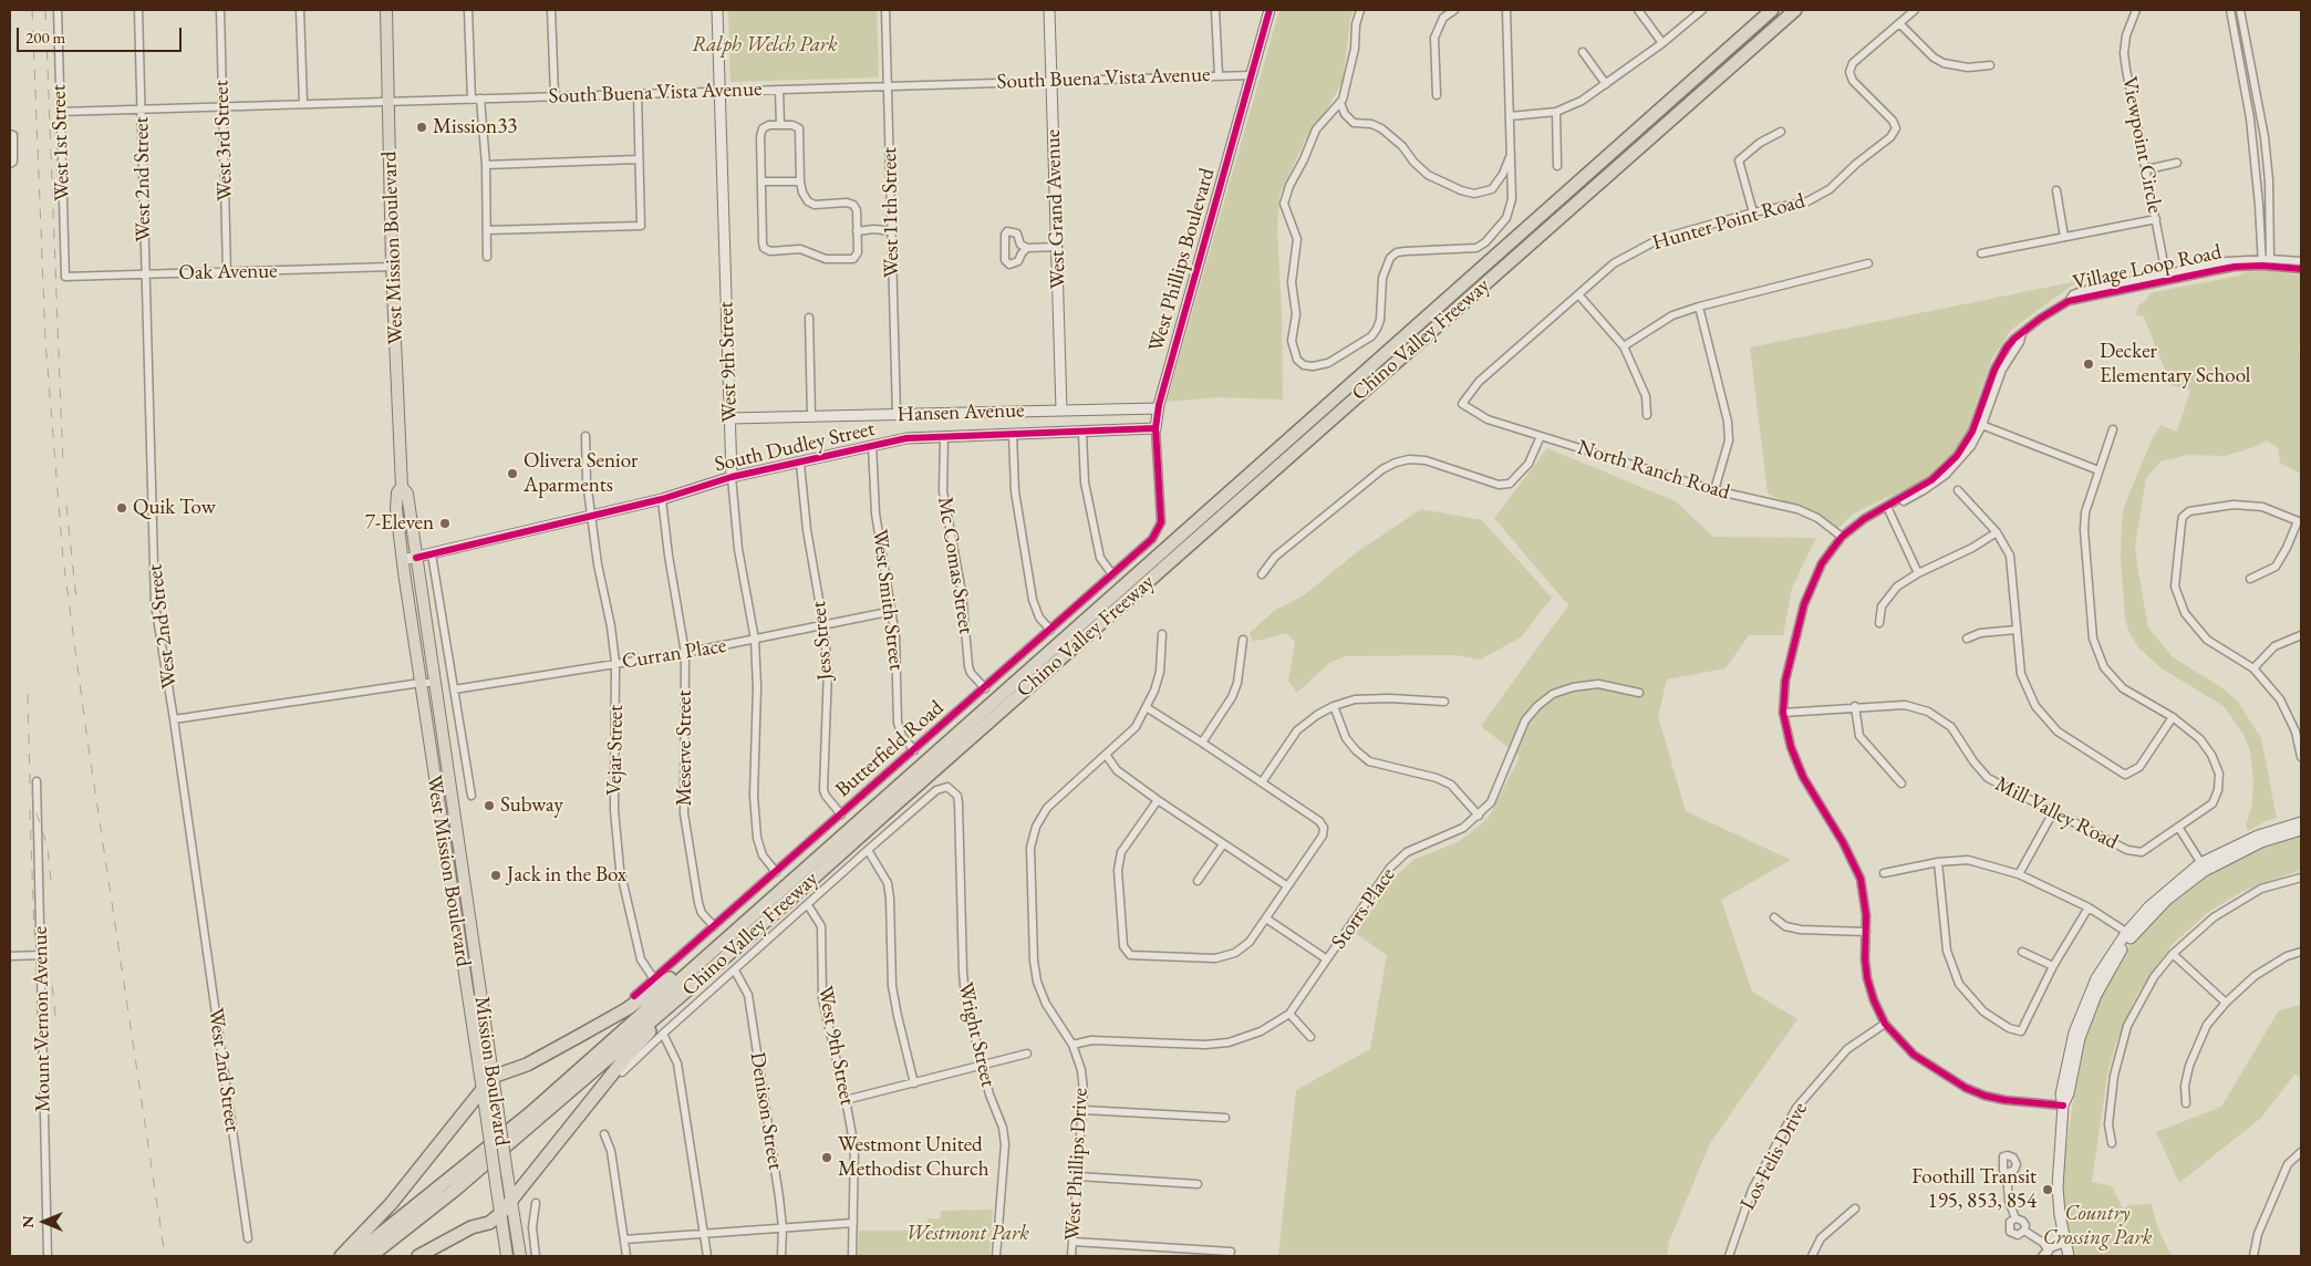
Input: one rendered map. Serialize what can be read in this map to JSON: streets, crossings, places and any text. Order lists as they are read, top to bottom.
{
  "streets": {
    "highway": ["Chino Valley Freeway"],
    "main road": ["West Mission Boulevard", "Mission Boulevard"],
    "street": [
      "South Buena Vista Avenue",
      "West 3rd Street",
      "West 1st Street",
      "Viewpoint Circle",
      "West 2nd Street",
      "West Grand Avenue",
      "West 11th Street",
      "Hunter Point Road",
      "West Phillips Boulevard",
      "Village Loop Road",
      "Oak Avenue",
      "West 9th Street",
      "Hansen Avenue",
      "South Dudley Street",
      "North Ranch Road",
      "Mc Comas Street",
      "West Smith Street",
      "Jess Street",
      "Curran Place",
      "Meserve Street",
      "Butterfield Road",
      "Vejar Street",
      "Mill Valley Road",
      "Storrs Place",
      "Mount Vernon Avenue",
      "Wright Street",
      "Denison Street",
      "Los Felis Drive",
      "West Phillips Drive"
    ]
  },
  "crossings": [
    ["South Buena Vista Avenue", "West 3rd Street"],
    ["South Buena Vista Avenue", "West 1st Street"],
    ["South Buena Vista Avenue", "West 2nd Street"],
    ["South Buena Vista Avenue", "West Grand Avenue"],
    ["South Buena Vista Avenue", "West 11th Street"],
    ["South Buena Vista Avenue", "West Mission Boulevard"],
    ["South Buena Vista Avenue", "West Phillips Boulevard"],
    ["South Buena Vista Avenue", "West 9th Street"],
    ["West 3rd Street", "Oak Avenue"],
    ["West 1st Street", "Oak Avenue"],
    ["Viewpoint Circle", "Village Loop Road"],
    ["West 2nd Street", "Oak Avenue"],
    ["West Grand Avenue", "Hansen Avenue"],
    ["West 11th Street", "Hansen Avenue"],
    ["Hunter Point Road", "North Ranch Road"],
    ["West Mission Boulevard", "Oak Avenue"],
    ["West Mission Boulevard", "South Dudley Street"],
    ["West Mission Boulevard", "Curran Place"],
    ["West Mission Boulevard", "Mission Boulevard"],
    ["West Phillips Boulevard", "Hansen Avenue"],
    ["West Phillips Boulevard", "South Dudley Street"],
    ["West Phillips Boulevard", "Butterfield Road"],
    ["Village Loop Road", "North Ranch Road"],
    ["Village Loop Road", "Mill Valley Road"],
    ["Village Loop Road", "Los Felis Drive"],
    ["West 9th Street", "Hansen Avenue"],
    ["West 9th Street", "South Dudley Street"],
    ["West 9th Street", "Curran Place"],
    ["West 9th Street", "Butterfield Road"],
    ["South Dudley Street", "Mc Comas Street"],
    ["South Dudley Street", "West Smith Street"],
    ["South Dudley Street", "Jess Street"],
    ["South Dudley Street", "Meserve Street"],
    ["South Dudley Street", "Vejar Street"],
    ["South Dudley Street", "Mission Boulevard"],
    ["Mc Comas Street", "Butterfield Road"],
    ["West Smith Street", "Curran Place"],
    ["West Smith Street", "Butterfield Road"],
    ["Jess Street", "Curran Place"],
    ["Jess Street", "Butterfield Road"],
    ["Curran Place", "Meserve Street"],
    ["Curran Place", "Vejar Street"],
    ["Meserve Street", "Butterfield Road"],
    ["Butterfield Road", "Vejar Street"],
    ["Storrs Place", "West Phillips Drive"]
  ],
  "parks": ["Ralph Welch Park", "Country Crossing Park", "Westmont Park"],
  "places": [
    "Mission33",
    "Decker Elementary School",
    "Olivera Senior Aparments",
    "Quik Tow",
    "7-Eleven",
    "Subway",
    "Jack in the Box",
    "Westmont United Methodist Church",
    "Foothill Transit 195, 853, 854"
  ],
  "scale_bar": "200 m",
  "north": "left"
}
